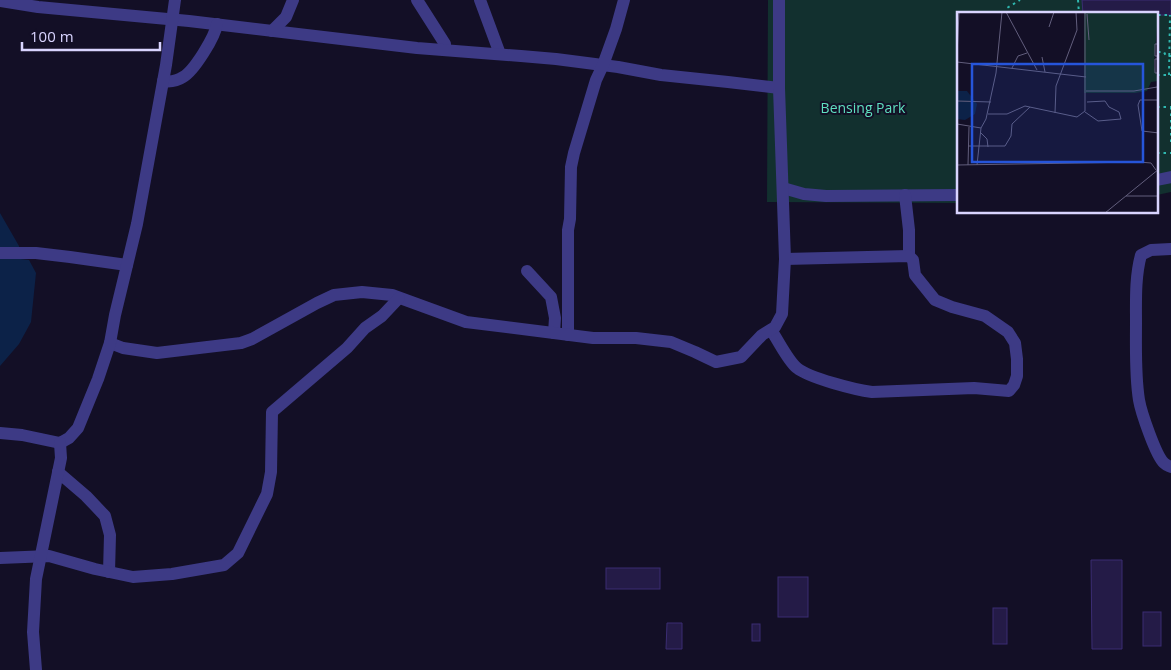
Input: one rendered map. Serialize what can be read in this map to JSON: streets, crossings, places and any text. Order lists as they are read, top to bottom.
{
  "parks": ["Bensing Park"],
  "scale_bar": "100 m"
}
